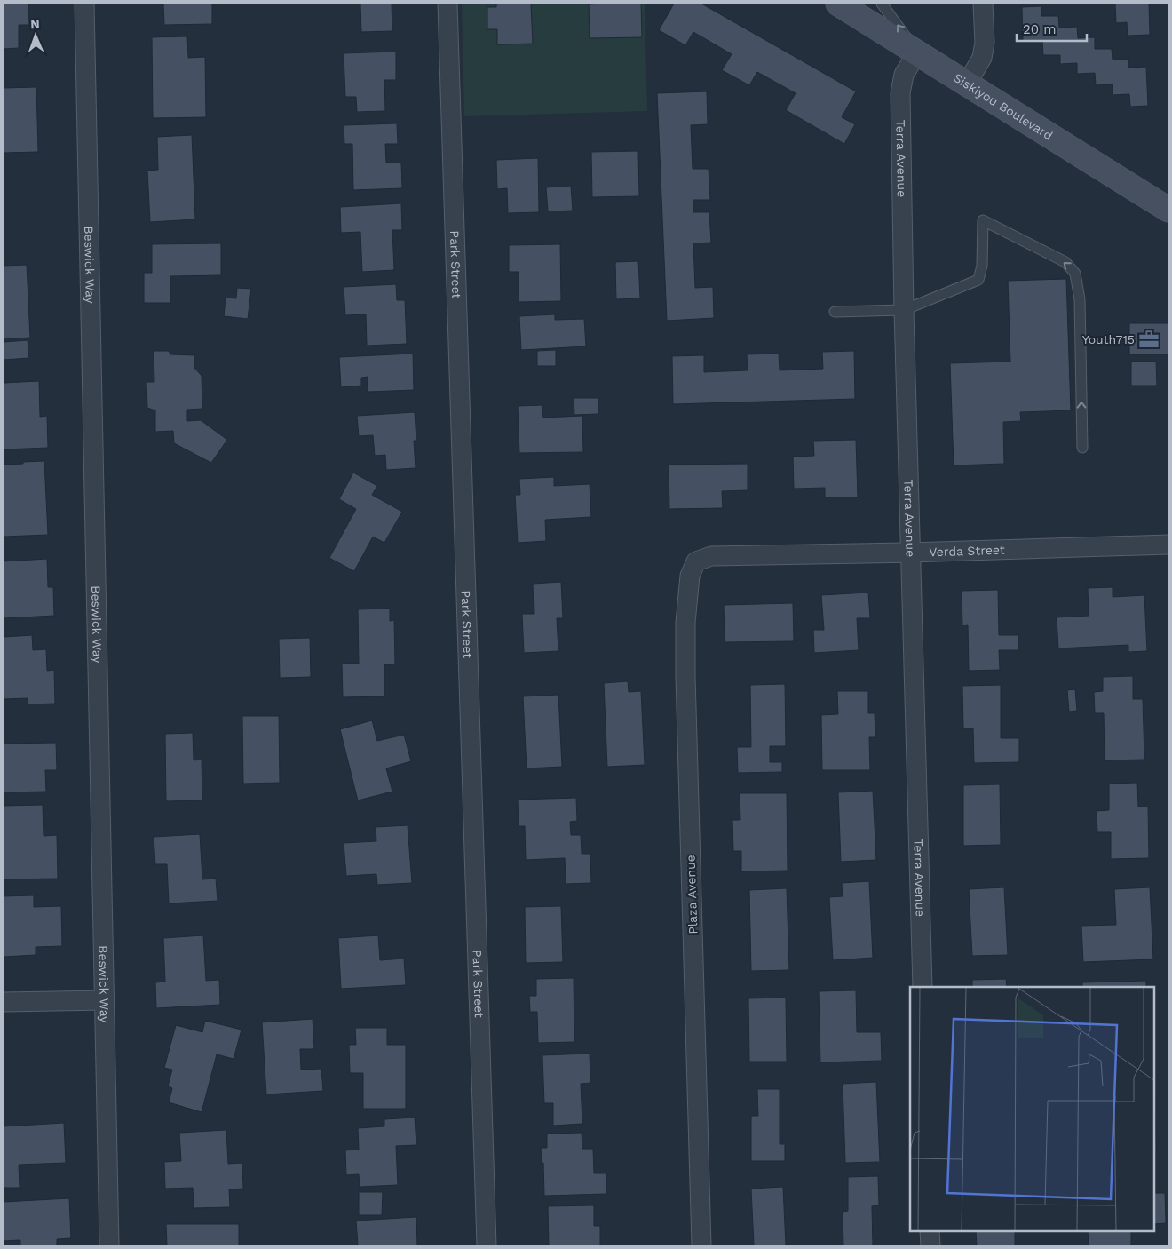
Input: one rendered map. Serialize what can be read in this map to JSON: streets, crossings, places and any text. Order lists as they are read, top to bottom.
{
  "streets": {
    "main road": ["Siskiyou Boulevard"],
    "street": [
      "Terra Avenue",
      "Beswick Way",
      "Park Street",
      "Verda Street",
      "Plaza Avenue"
    ]
  },
  "crossings": [
    ["Siskiyou Boulevard", "Terra Avenue"],
    ["Terra Avenue", "Verda Street"],
    ["Verda Street", "Plaza Avenue"]
  ],
  "places": {
    "office": ["Youth715"]
  },
  "scale_bar": "20 m",
  "north": "top"
}
